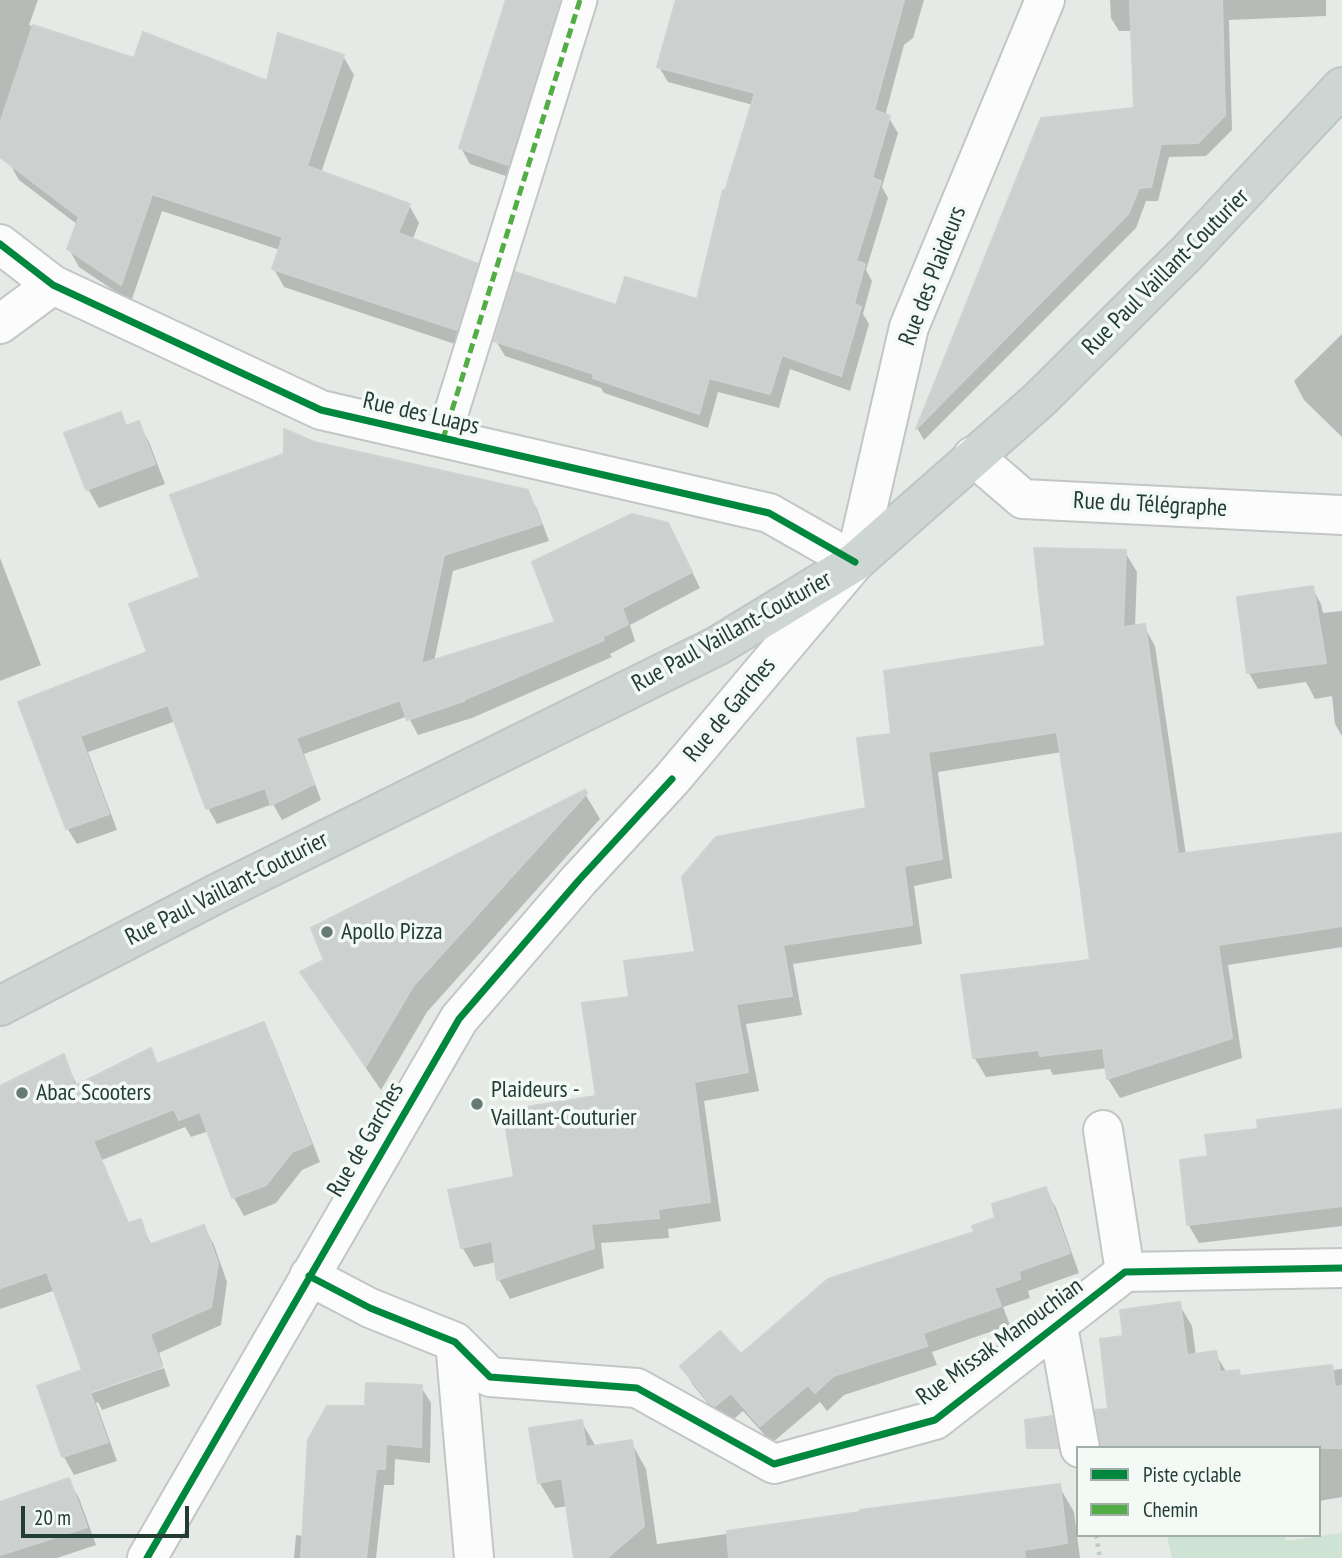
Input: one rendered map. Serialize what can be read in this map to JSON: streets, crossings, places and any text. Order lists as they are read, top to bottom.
{
  "streets": {
    "main road": ["Rue Paul Vaillant-Couturier"],
    "street": [
      "Rue des Plaideurs",
      "Rue des Luaps",
      "Rue du Télégraphe",
      "Rue de Garches",
      "Rue Missak Manouchian"
    ]
  },
  "crossings": [
    ["Rue Paul Vaillant-Couturier", "Rue des Plaideurs"],
    ["Rue Paul Vaillant-Couturier", "Rue des Luaps"],
    ["Rue Paul Vaillant-Couturier", "Rue du Télégraphe"],
    ["Rue Paul Vaillant-Couturier", "Rue de Garches"],
    ["Rue des Plaideurs", "Rue des Luaps"],
    ["Rue des Plaideurs", "Rue de Garches"],
    ["Rue des Luaps", "Rue de Garches"],
    ["Rue de Garches", "Rue Missak Manouchian"]
  ],
  "places": ["Apollo Pizza", "Abac Scooters", "Plaideurs - Vaillant-Couturier"],
  "legend": ["Piste cyclable", "Chemin"],
  "scale_bar": "20 m"
}
